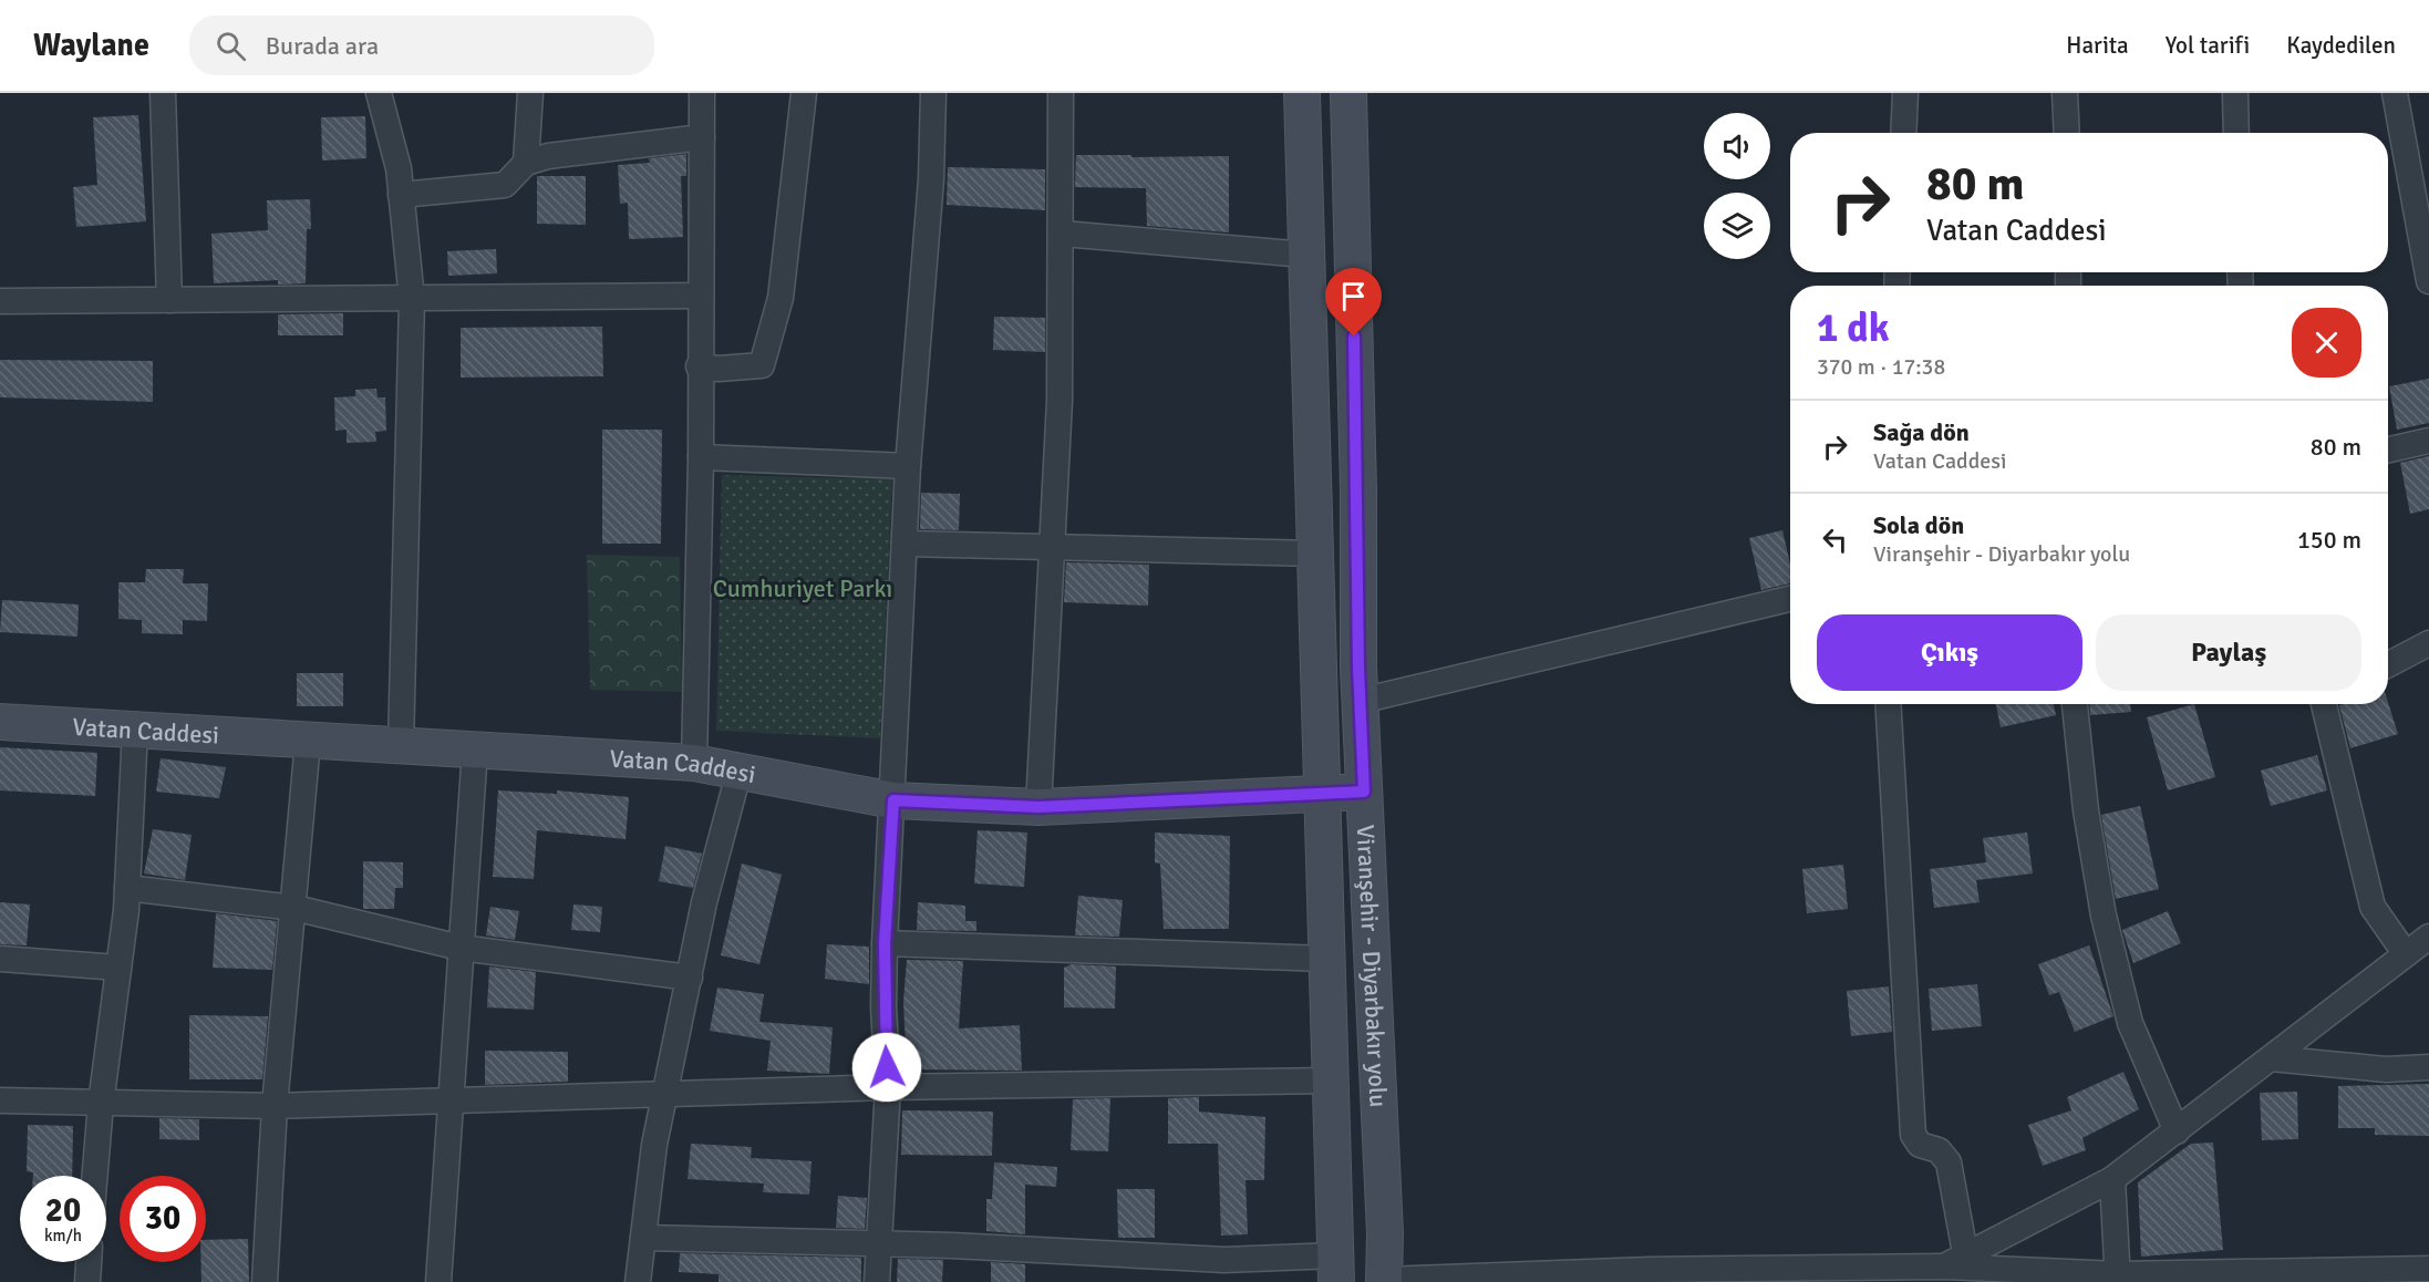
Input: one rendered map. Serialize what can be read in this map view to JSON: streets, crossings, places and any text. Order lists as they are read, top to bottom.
{
  "streets": {
    "main road": ["Vatan Caddesi", "Viranşehir - Diyarbakır yolu"]
  },
  "crossings": [
    ["Vatan Caddesi", "Viranşehir - Diyarbakır yolu"]
  ],
  "parks": ["Cumhuriyet Parkı"],
  "page": {
    "header": "Waylane",
    "search": "Burada ara",
    "nav": ["Harita", "Yol tarifi", "Kaydedilen"],
    "turn": ["80 m", "Vatan Caddesi"],
    "heading": ["1 dk", "370 m · 17:38"],
    "list": [
      {
        "name": "Sağa dön",
        "note": "Vatan Caddesi",
        "value": "80 m"
      },
      {
        "name": "Sola dön",
        "note": "Viranşehir - Diyarbakır yolu",
        "value": "150 m"
      }
    ],
    "buttons": ["Çıkış", "Paylaş"],
    "speed": "20 km/h",
    "limit": "30"
  }
}
